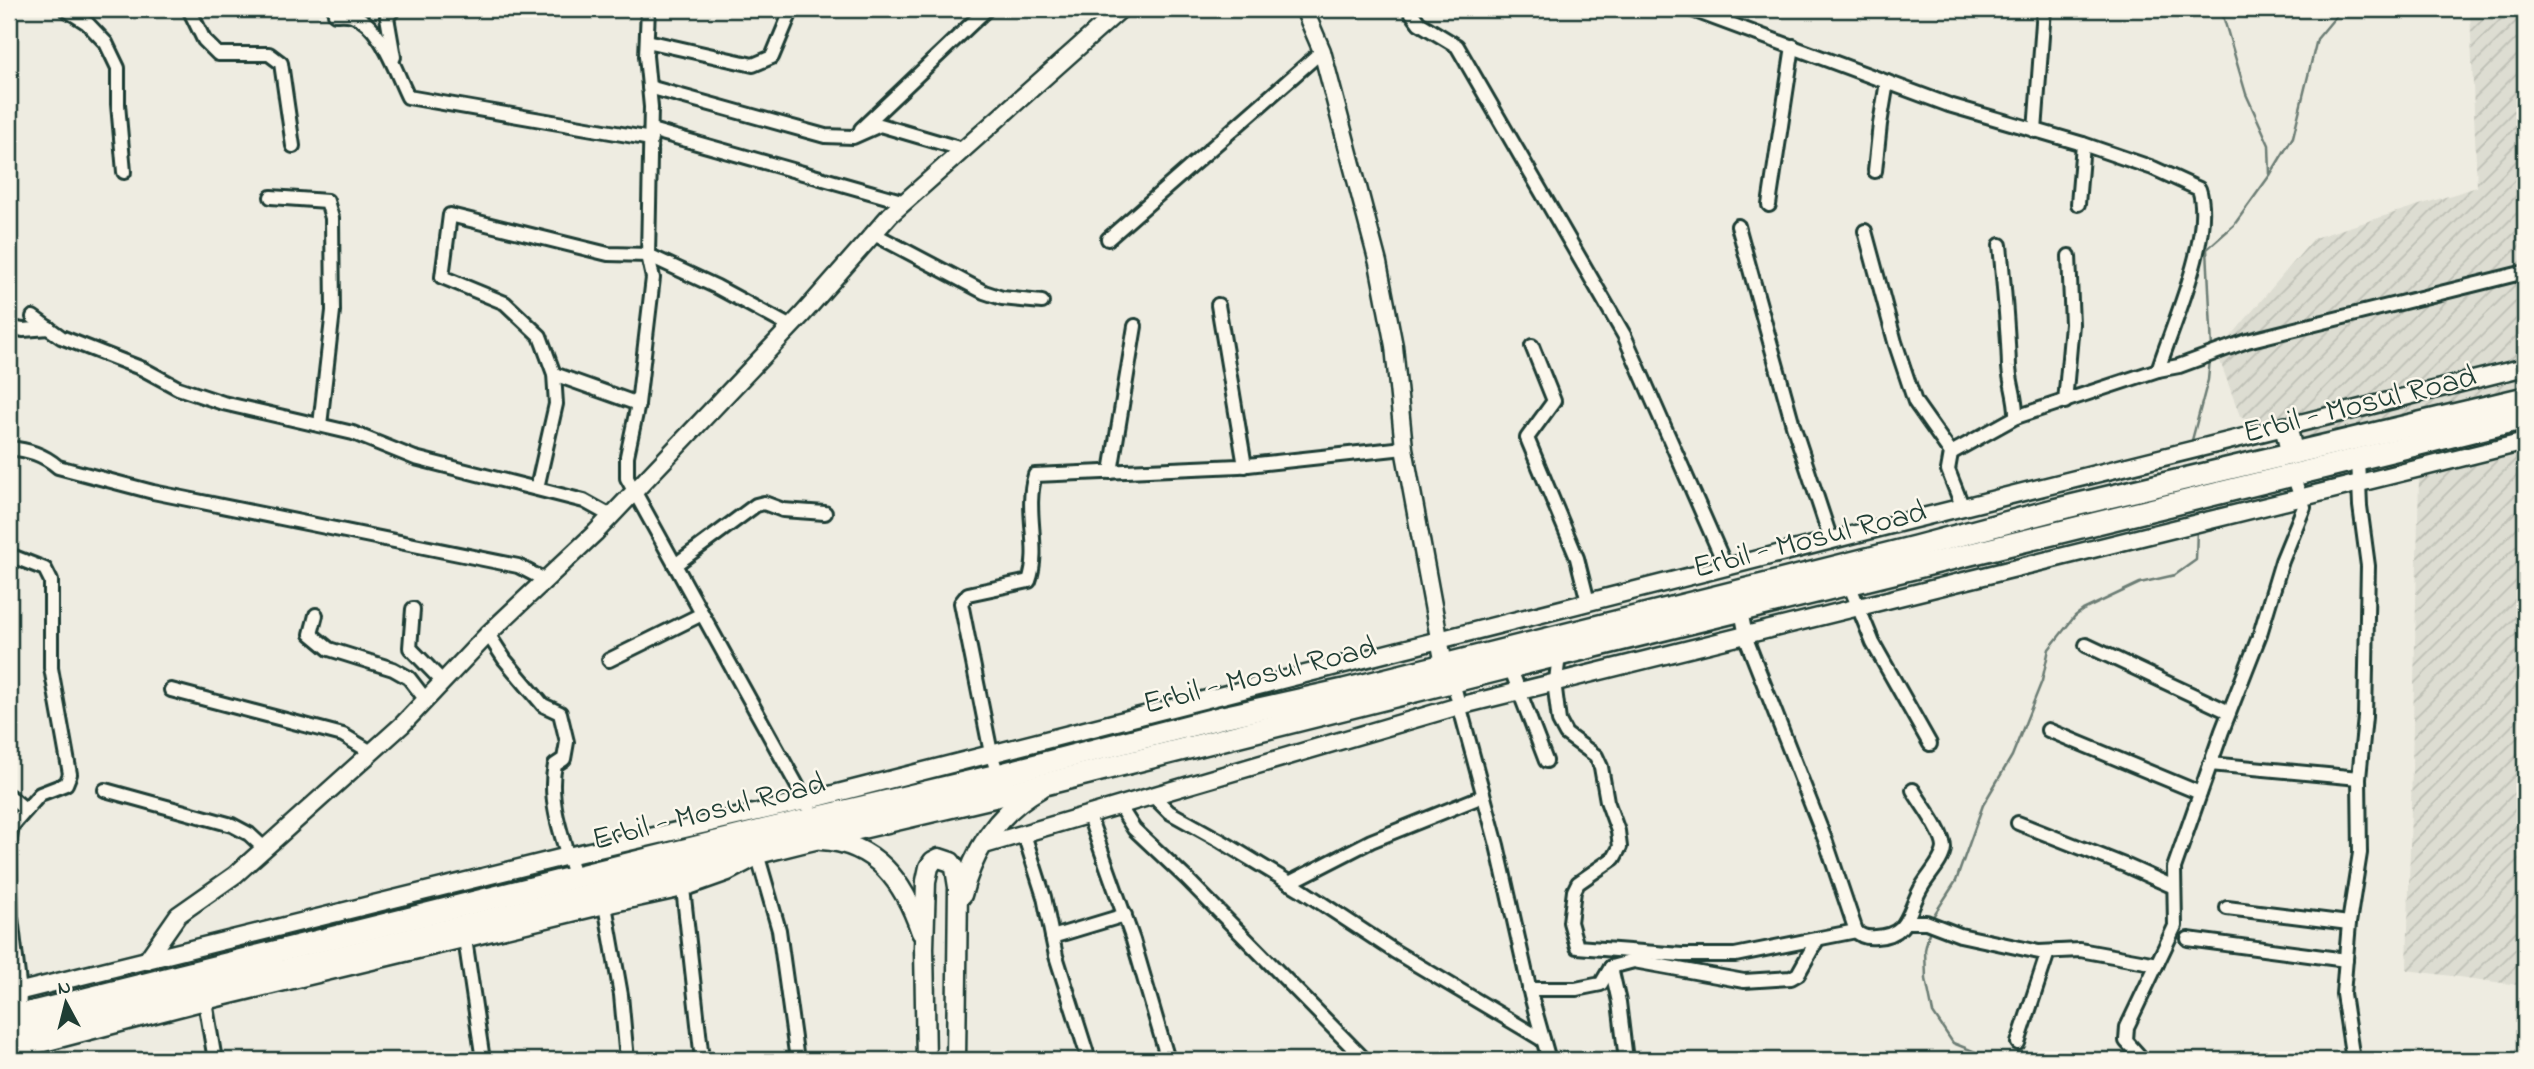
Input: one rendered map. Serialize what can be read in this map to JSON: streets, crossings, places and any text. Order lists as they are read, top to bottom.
{
  "streets": {
    "highway": ["Erbil - Mosul Road"]
  },
  "north": "top"
}
